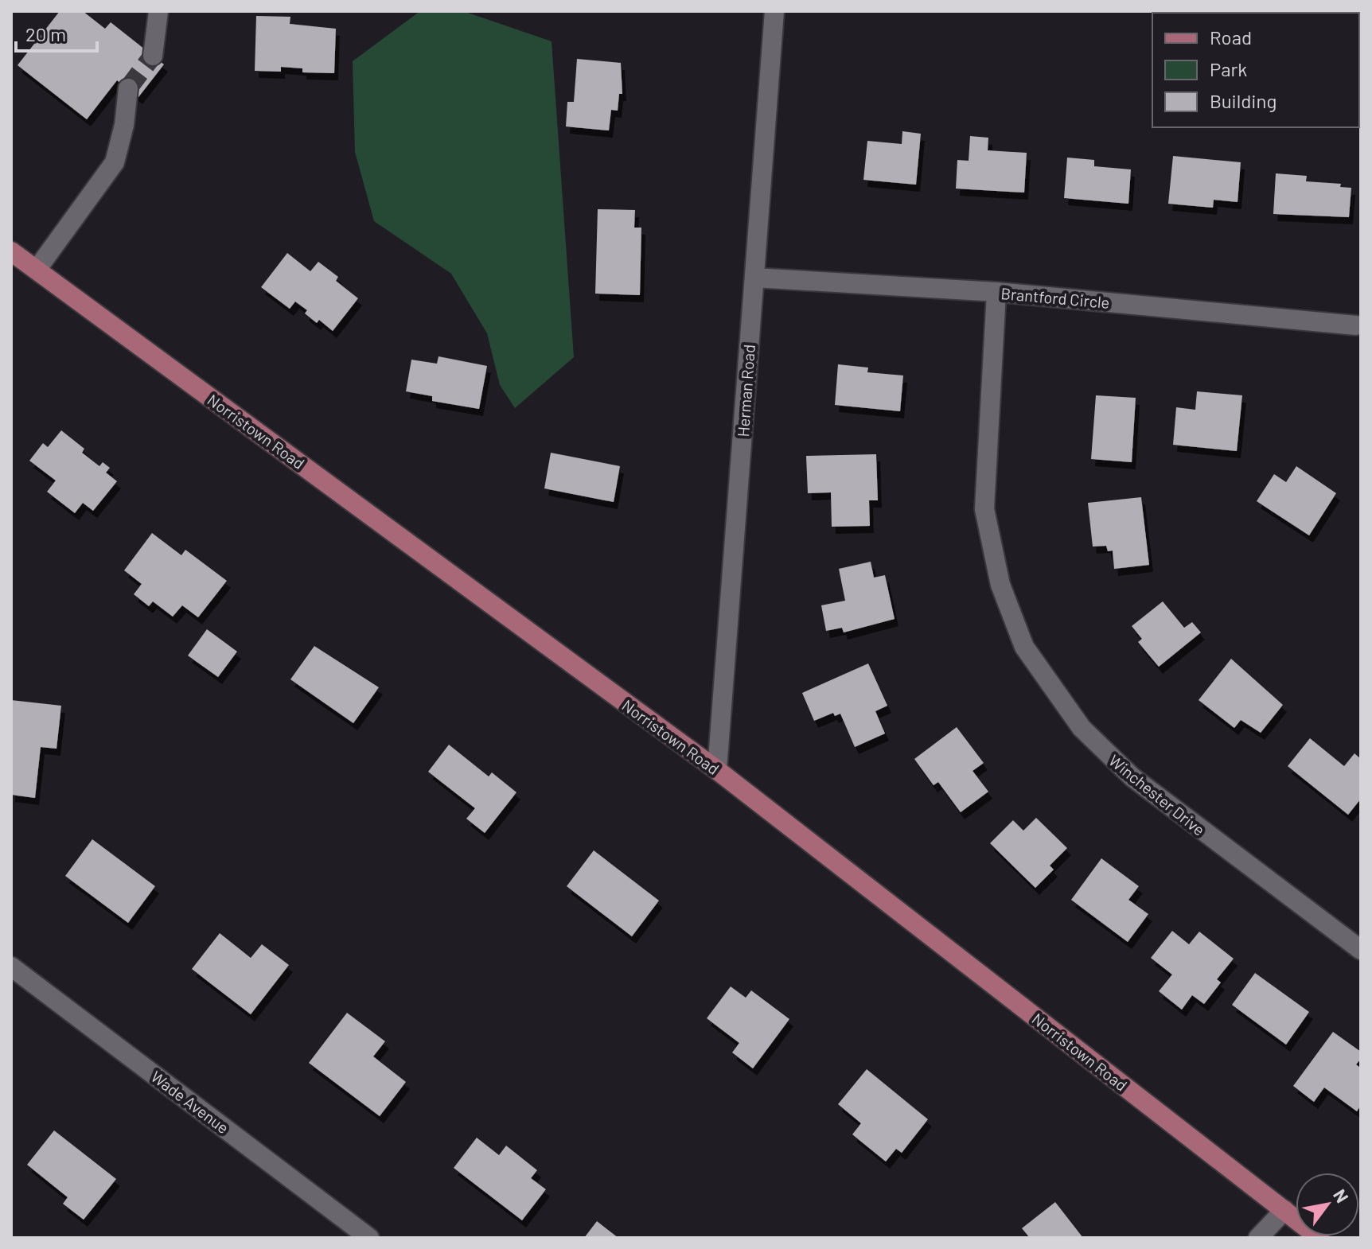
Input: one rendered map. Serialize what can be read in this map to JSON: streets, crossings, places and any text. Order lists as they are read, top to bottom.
{
  "streets": {
    "main road": ["Norristown Road"],
    "street": [
      "Brantford Circle",
      "Herman Road",
      "Winchester Drive",
      "Wade Avenue"
    ]
  },
  "crossings": [
    ["Brantford Circle", "Herman Road"],
    ["Brantford Circle", "Winchester Drive"],
    ["Herman Road", "Norristown Road"]
  ],
  "legend": ["Road", "Park", "Building"],
  "scale_bar": "20 m",
  "north": "top right"
}
